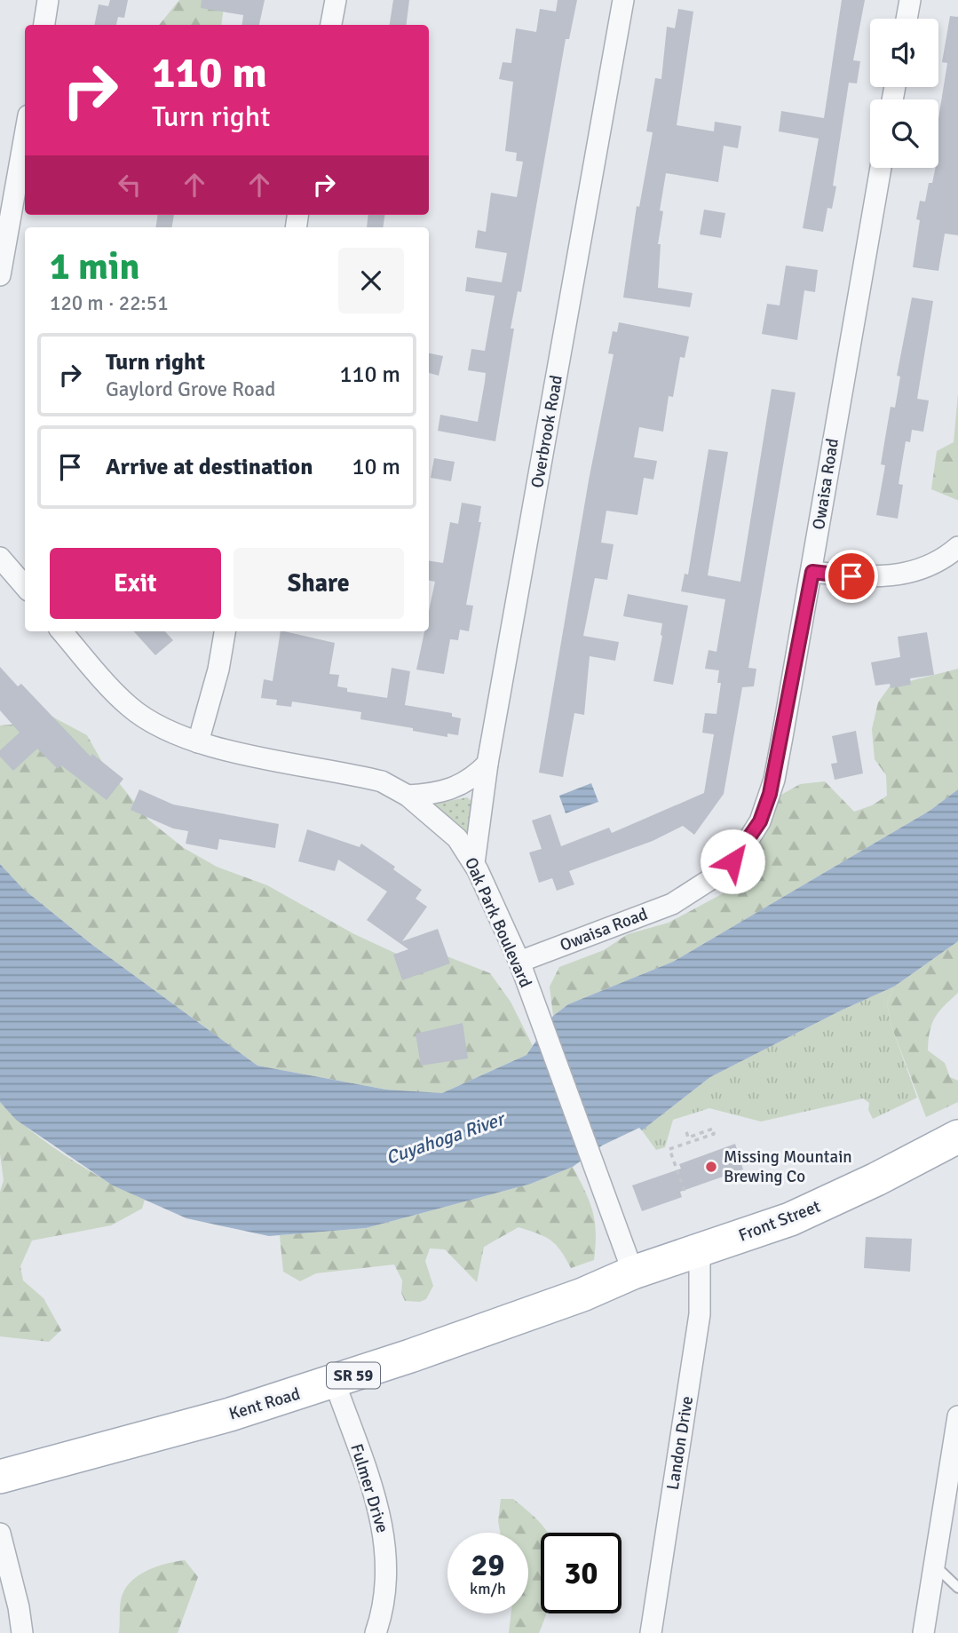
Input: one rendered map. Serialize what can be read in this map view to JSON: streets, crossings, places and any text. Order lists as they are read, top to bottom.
{
  "streets": {
    "main road": ["Front Street", "SR 59", "Kent Road"],
    "street": [
      "Overbrook Road",
      "Owaisa Road",
      "Oak Park Boulevard",
      "Landon Drive",
      "Fulmer Drive"
    ]
  },
  "crossings": [
    ["Overbrook Road", "Oak Park Boulevard"],
    ["Owaisa Road", "Oak Park Boulevard"],
    ["Oak Park Boulevard", "Kent Road"],
    ["Front Street", "Kent Road"],
    ["Front Street", "Landon Drive"],
    ["Kent Road", "Landon Drive"],
    ["Kent Road", "Fulmer Drive"]
  ],
  "water": ["Cuyahoga River"],
  "places": ["Missing Mountain Brewing Co"],
  "page": {
    "turn": ["110 m", "Turn right"],
    "heading": ["1 min", "120 m · 22:51"],
    "list": [
      {
        "name": "Turn right",
        "note": "Gaylord Grove Road",
        "value": "110 m"
      },
      {
        "name": "Arrive at destination",
        "value": "10 m"
      }
    ],
    "buttons": ["Exit", "Share"],
    "speed": "29 km/h",
    "limit": "30"
  }
}
